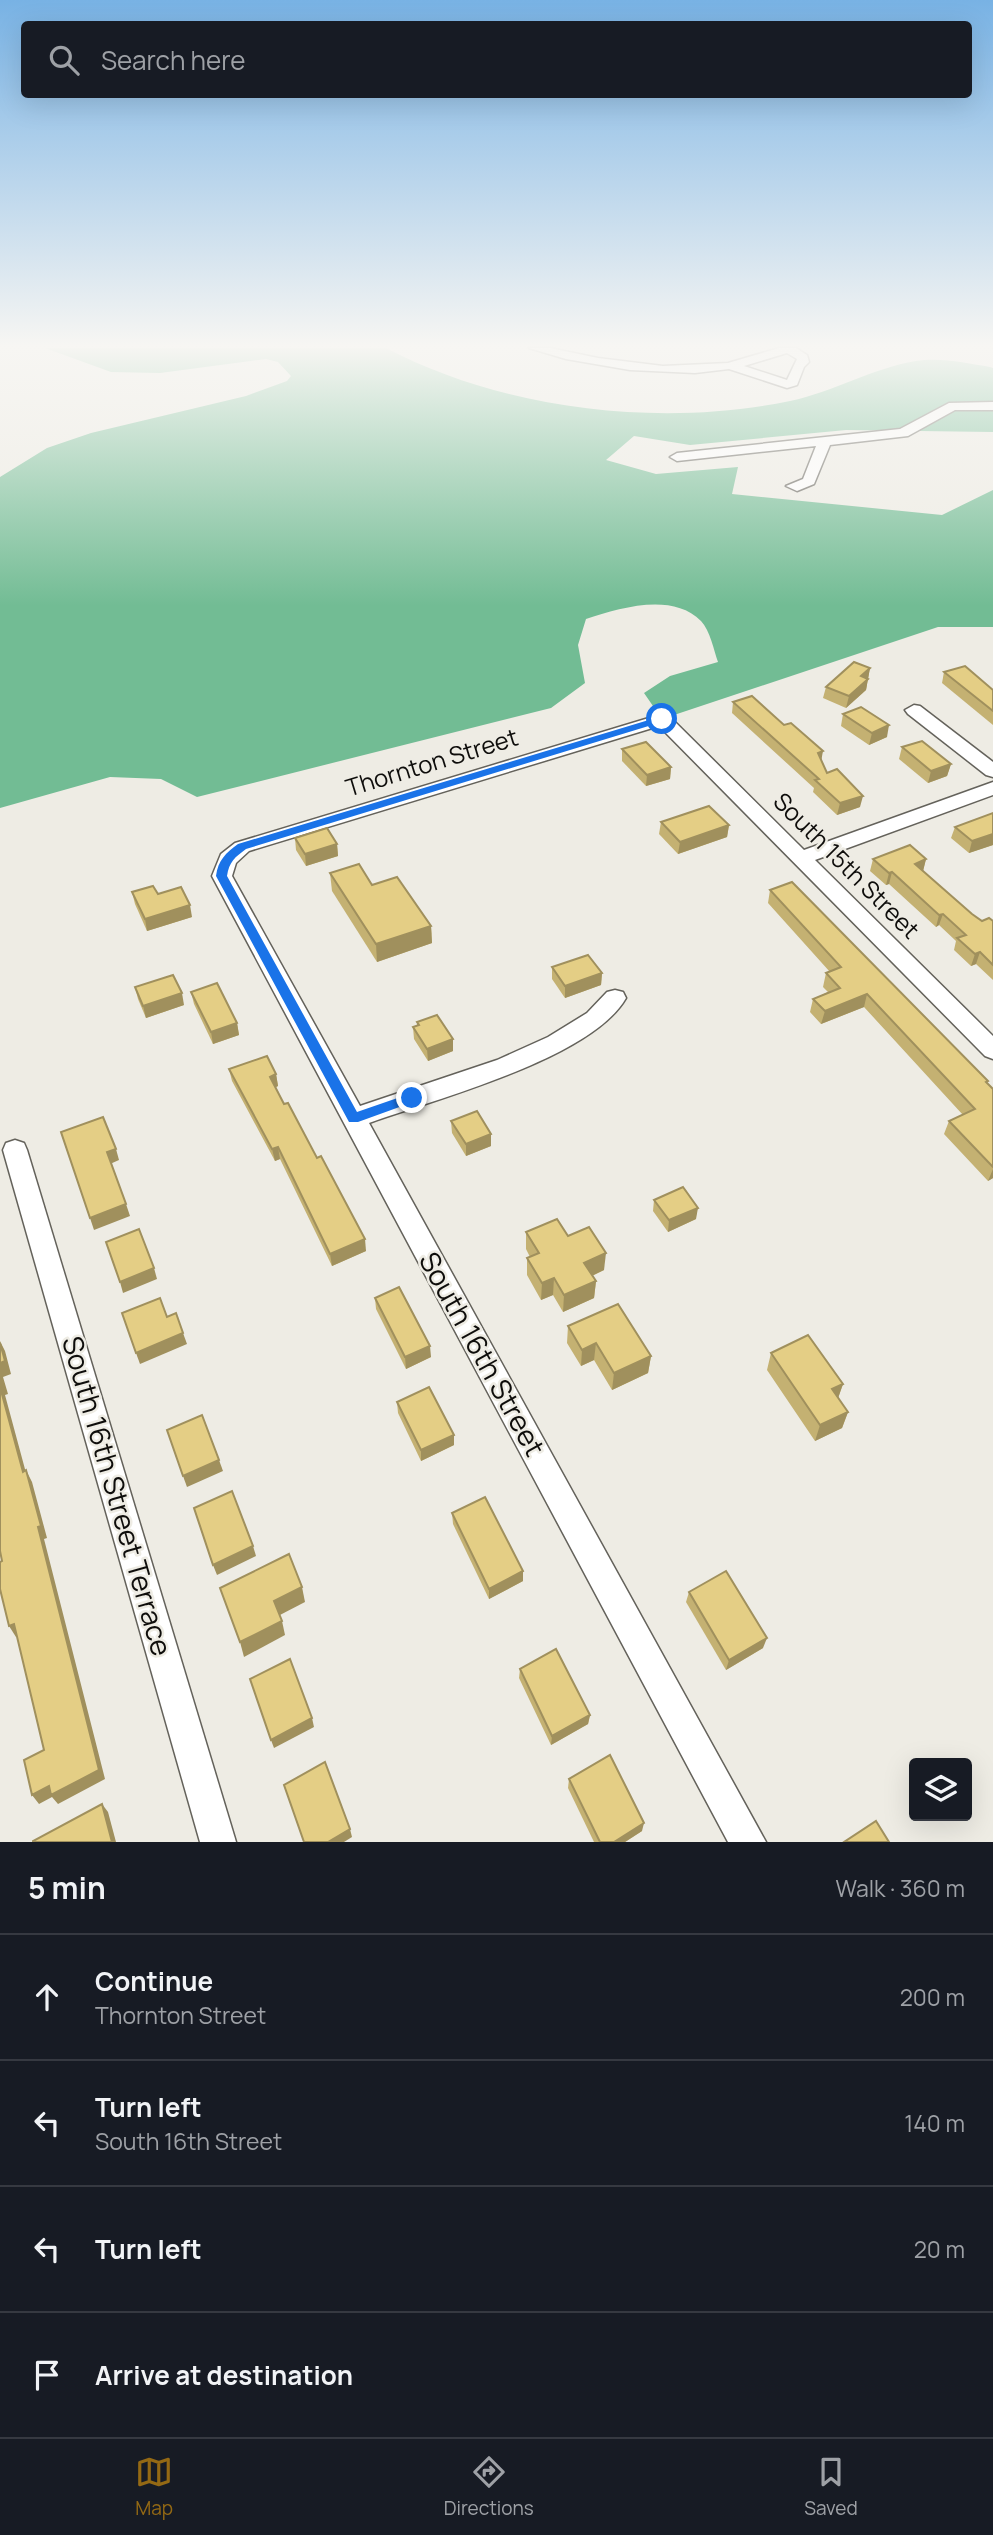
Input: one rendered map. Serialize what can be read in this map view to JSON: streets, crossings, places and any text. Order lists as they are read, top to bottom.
{
  "streets": {
    "street": [
      "Thornton Street",
      "South 15th Street",
      "South 16th Street",
      "South 16th Street Terrace"
    ]
  },
  "crossings": [
    ["Thornton Street", "South 15th Street"],
    ["Thornton Street", "South 16th Street"]
  ],
  "page": {
    "search": "Search here",
    "heading": ["5 min", "Walk · 360 m"],
    "list": [
      ["Continue", "Thornton Street", "200 m"],
      ["Turn left", "South 16th Street", "140 m"],
      ["Turn left", "20 m"],
      "Arrive at destination"
    ],
    "nav": ["Map", "Directions", "Saved"]
  }
}
